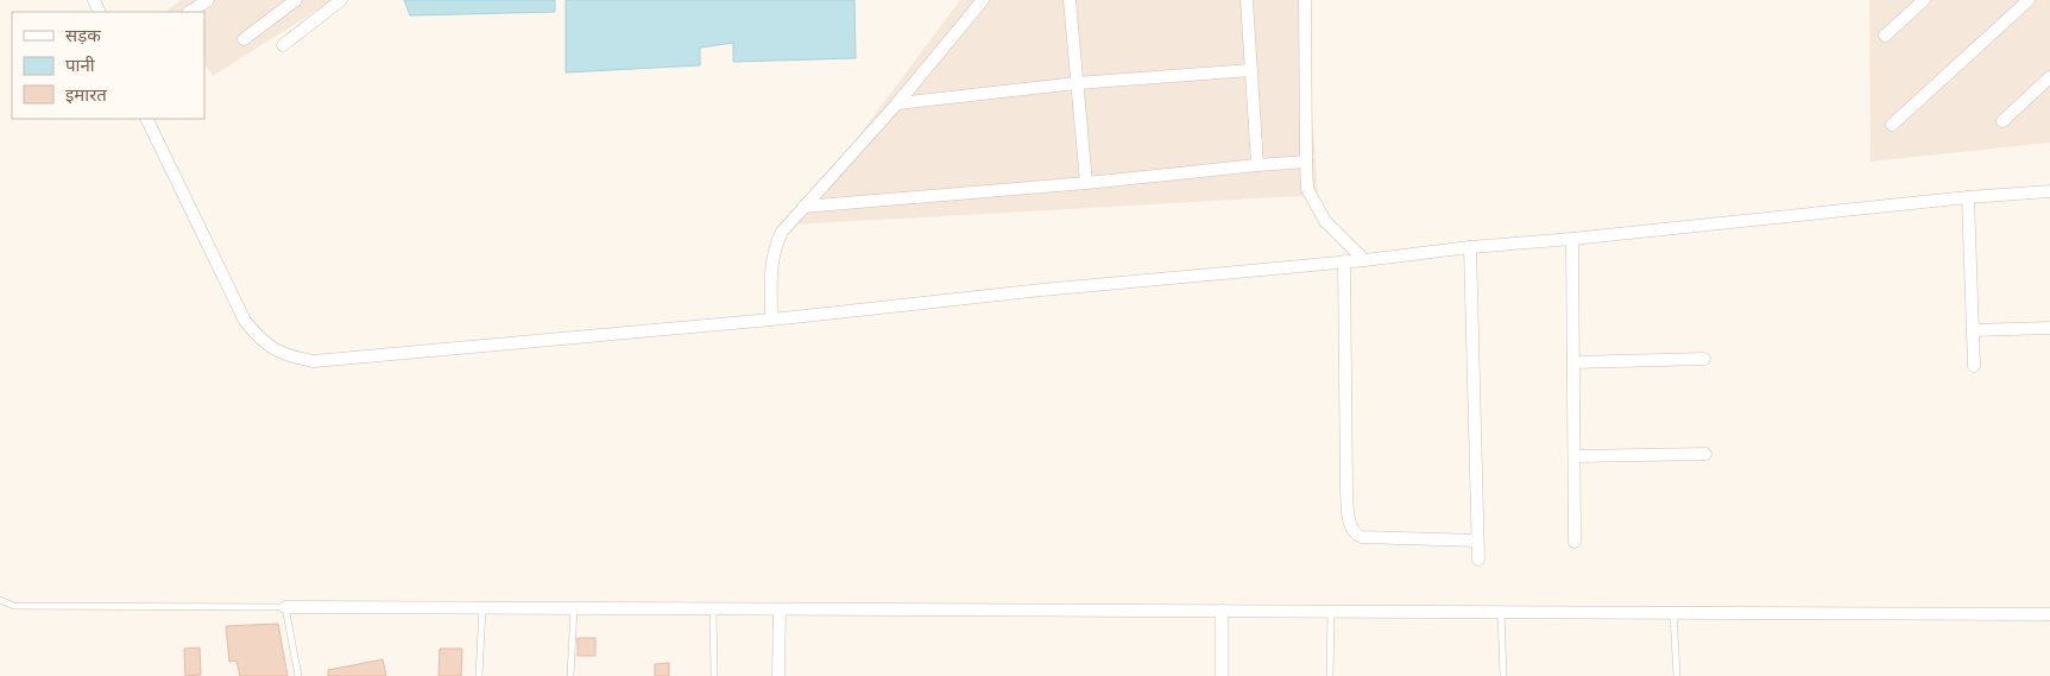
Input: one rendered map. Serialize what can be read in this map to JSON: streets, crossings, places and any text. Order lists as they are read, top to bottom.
{
  "legend": ["सड़क", "पानी", "इमारत"]
}
